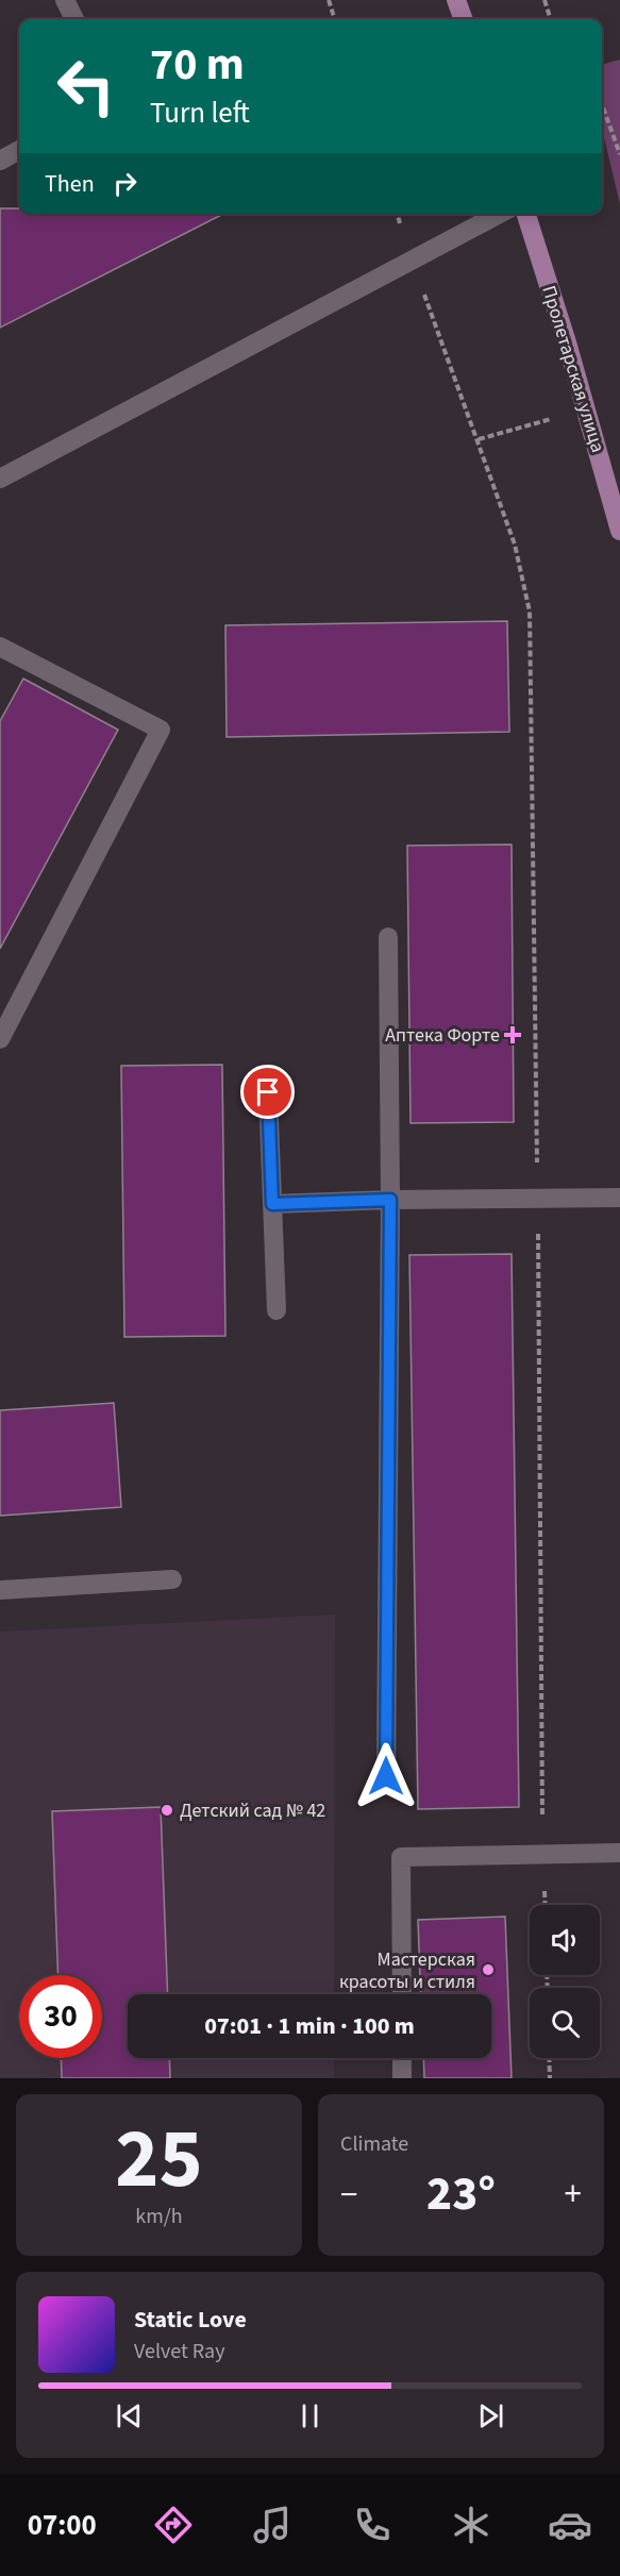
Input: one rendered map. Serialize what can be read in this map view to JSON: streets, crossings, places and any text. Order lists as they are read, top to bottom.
{
  "streets": {
    "main road": ["Пролетарская улица"]
  },
  "places": {
    "health": ["Аптека Форте"],
    "other": ["Детский сад № 42", "Мастерская красоты и стиля"]
  },
  "page": {
    "turn": ["70 m", "Turn left"],
    "then": "Then",
    "limit": "30",
    "trip": "07:01 · 1 min · 100 m",
    "tile": [
      ["25", "km/h"],
      "Climate"
    ],
    "heat": ["−", "23°", "+"],
    "song": ["Static Love", "Velvet Ray"],
    "tabs": "07:00"
  }
}
